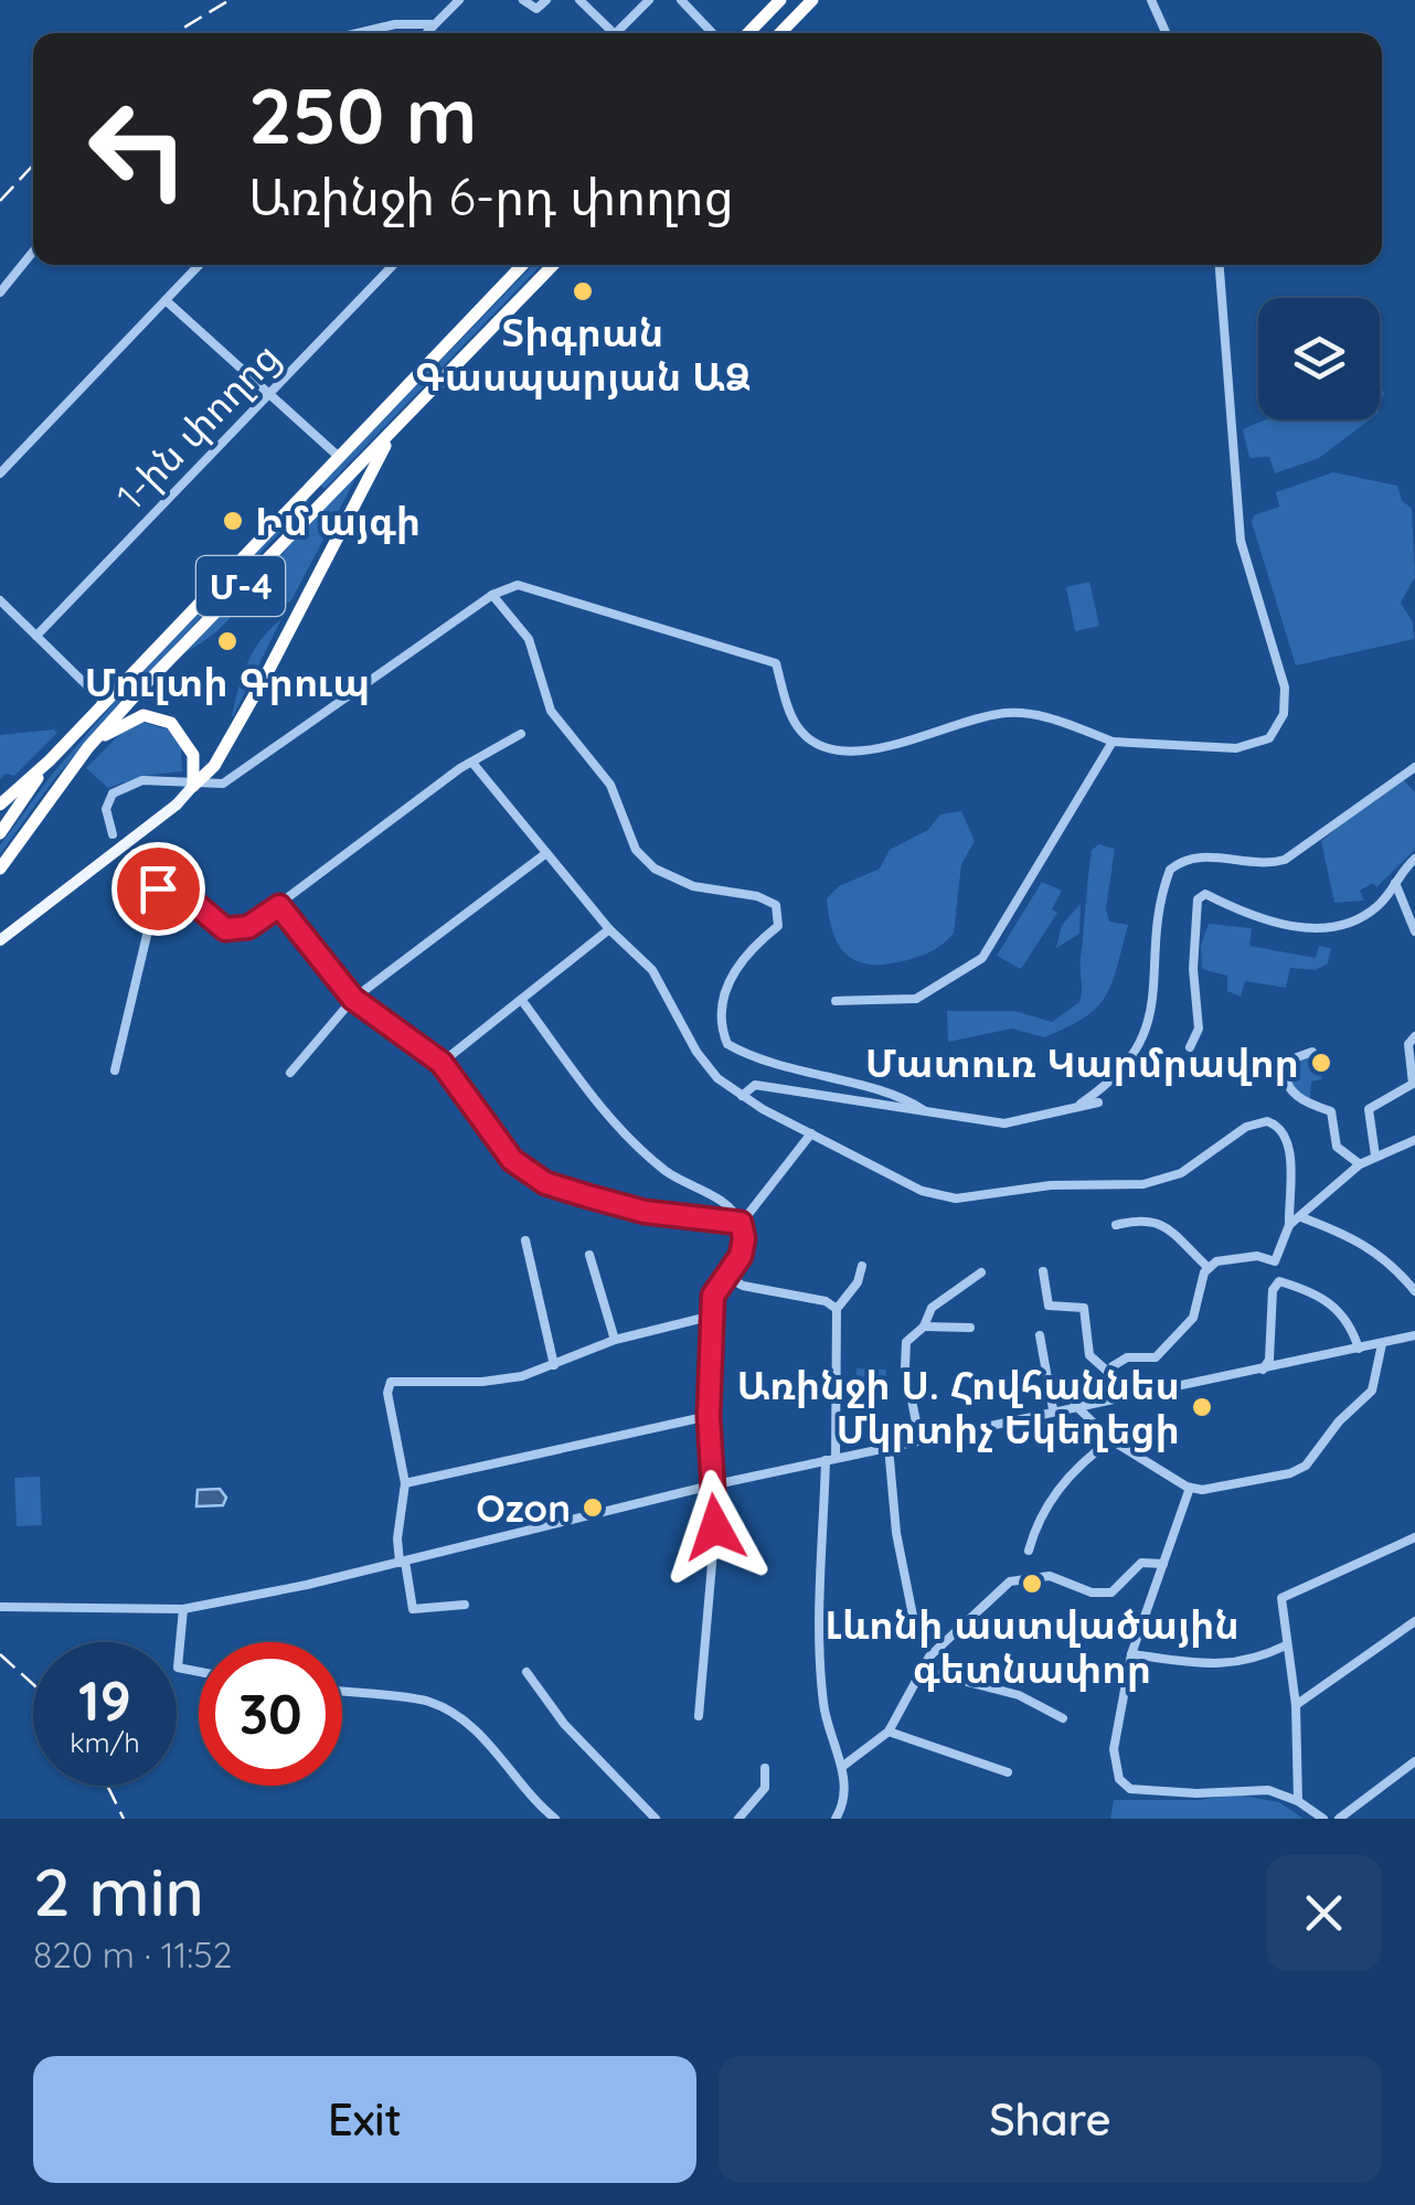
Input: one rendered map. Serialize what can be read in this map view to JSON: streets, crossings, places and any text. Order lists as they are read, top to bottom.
{
  "streets": {
    "highway": ["Մ-4"],
    "street": ["1-ին փողոց"]
  },
  "places": [
    "Տիգրան Գասպարյան ԱՁ",
    "Իմ այգի",
    "Մուլտի Գրուպ",
    "Մատուռ Կարմրավոր",
    "Առինջի Ս. Հովհաննես Մկրտիչ Եկեղեցի",
    "Ozon",
    "Լևոնի աստվածային գետնափոր"
  ],
  "page": {
    "turn": ["250 m", "Առինջի 6-րդ փողոց"],
    "speed": "19 km/h",
    "limit": "30",
    "heading": ["2 min", "820 m · 11:52"],
    "buttons": ["Exit", "Share"]
  }
}
